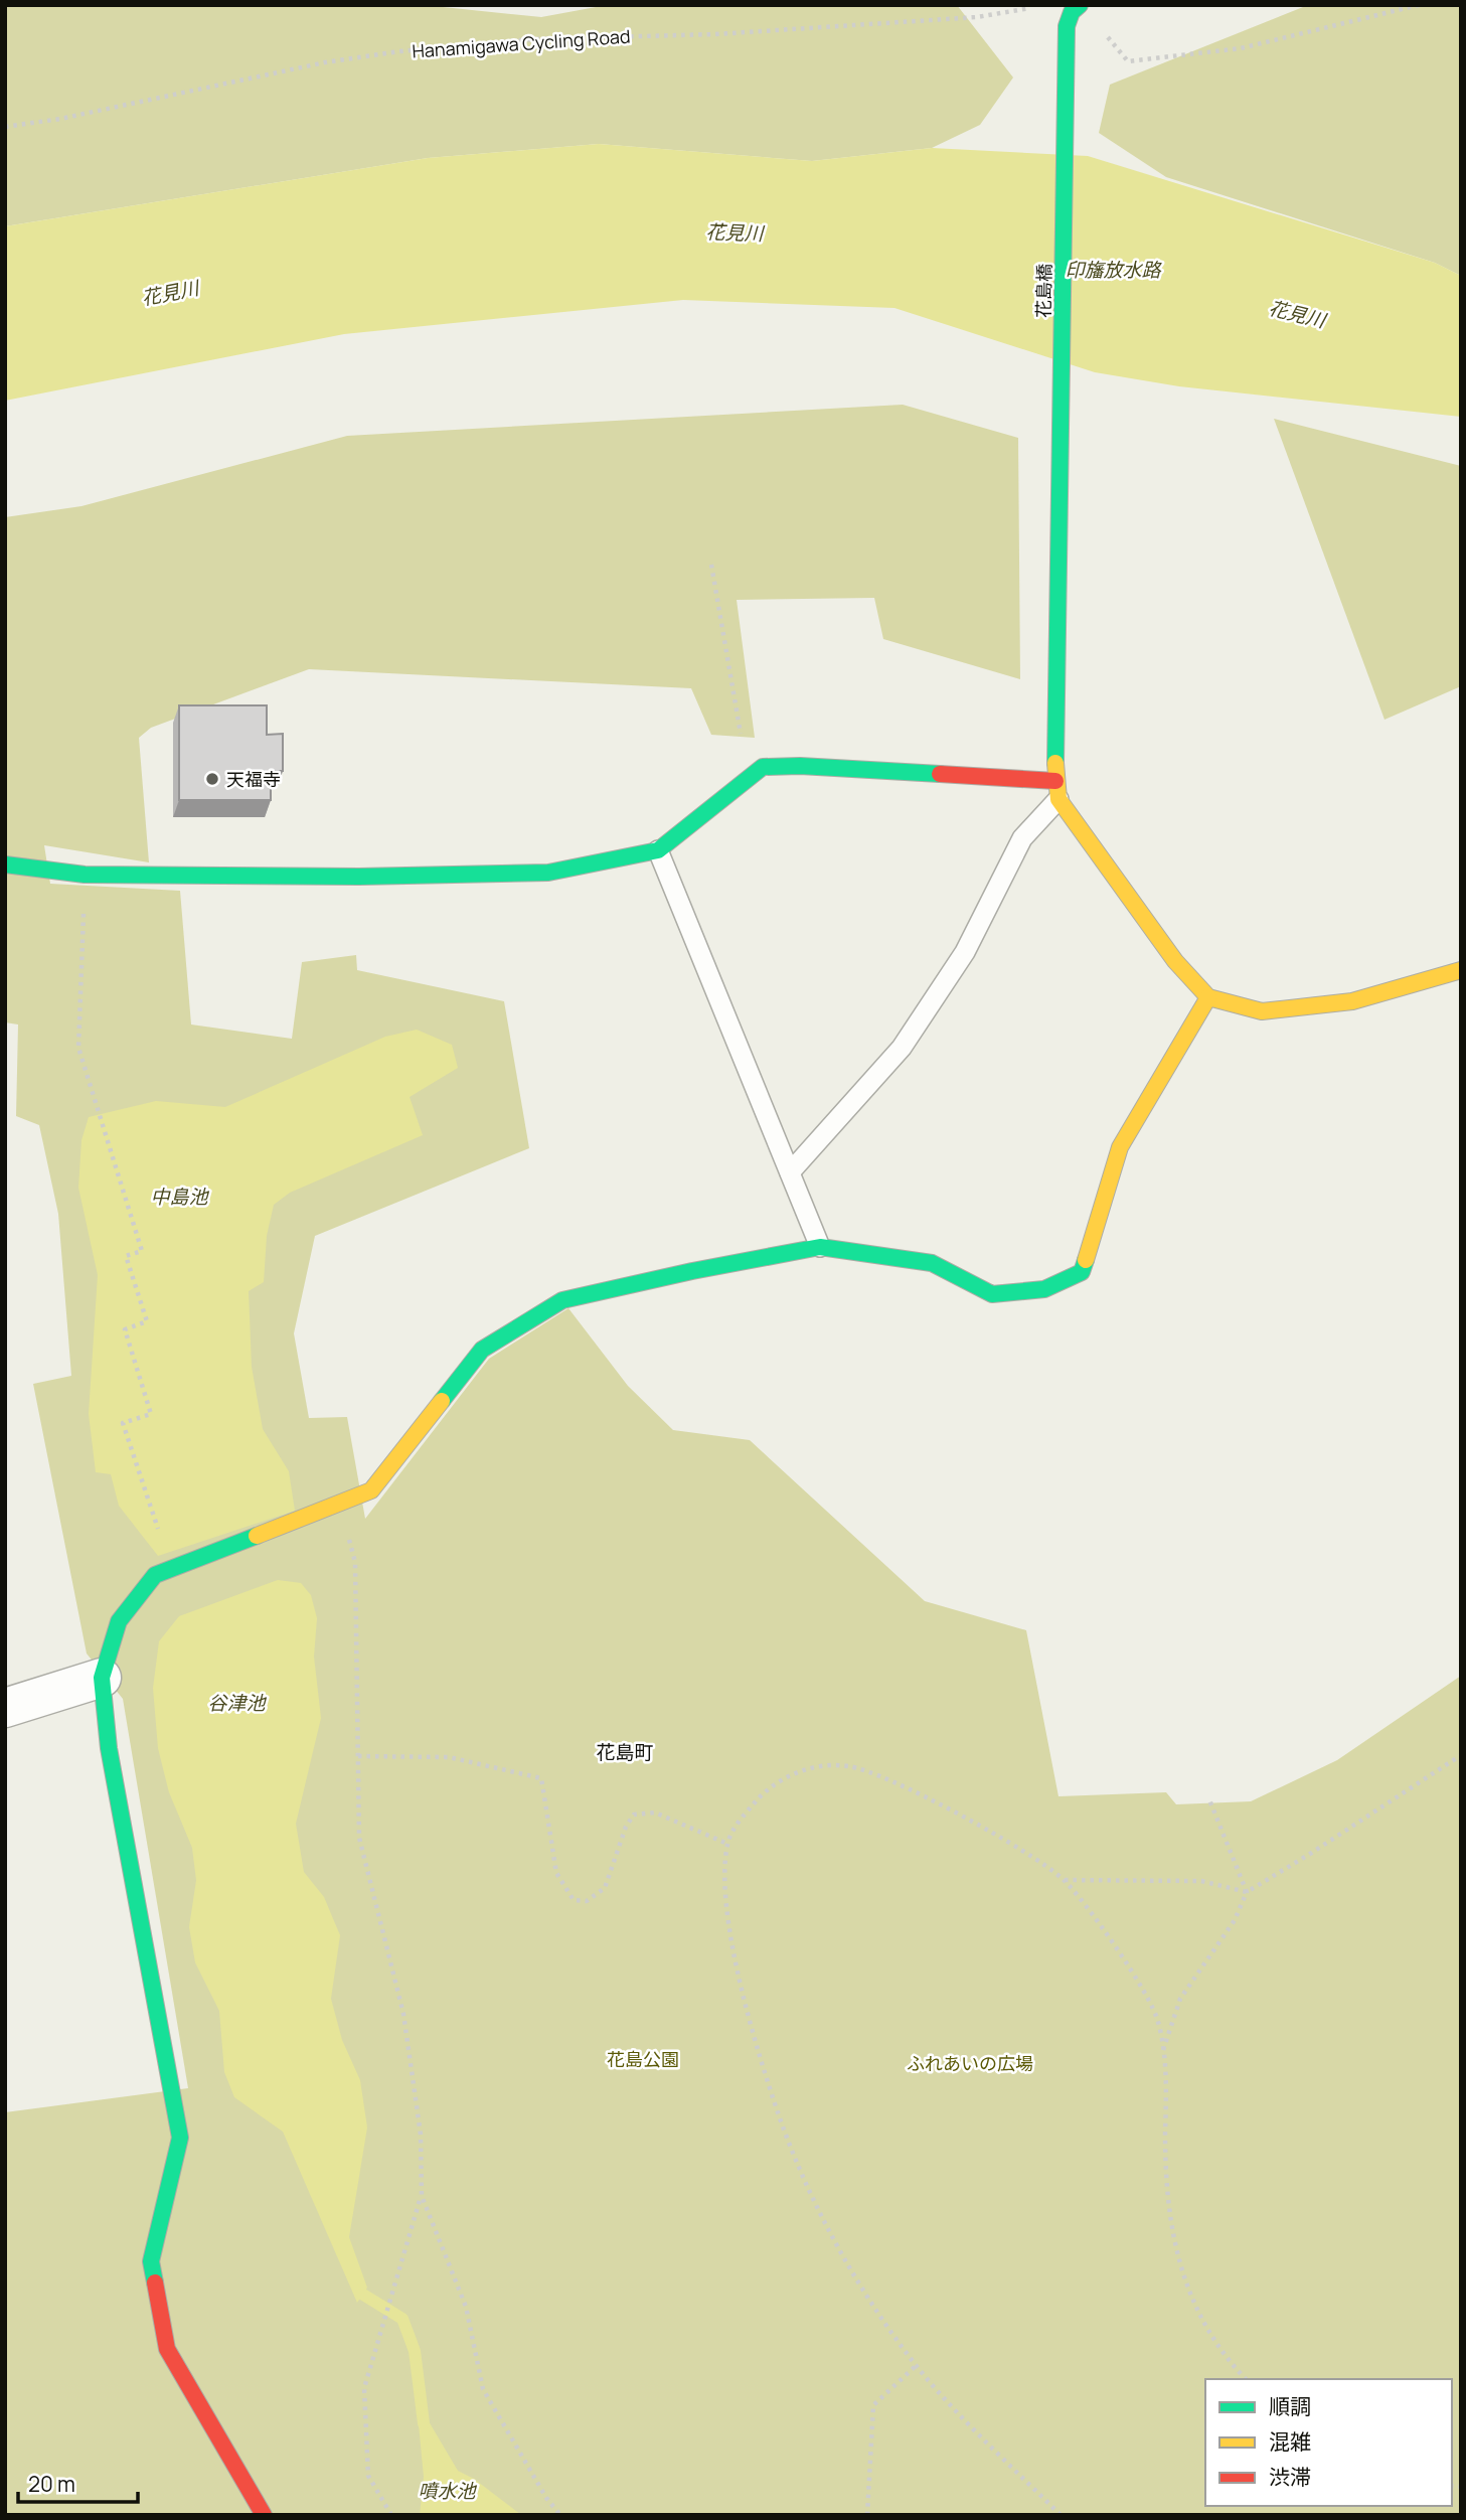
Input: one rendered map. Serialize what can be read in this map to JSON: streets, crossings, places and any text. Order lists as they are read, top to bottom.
{
  "streets": {
    "street": ["花島橋"],
    "path": ["Hanamigawa Cycling Road"]
  },
  "districts": ["花島町"],
  "water": [
    "花見川",
    "印旛放水路",
    "中島池",
    "谷津池",
    "噴水池"
  ],
  "parks": ["花島公園", "ふれあいの広場"],
  "places": ["天福寺"],
  "legend": ["順調", "混雑", "渋滞"],
  "scale_bar": "20 m"
}
